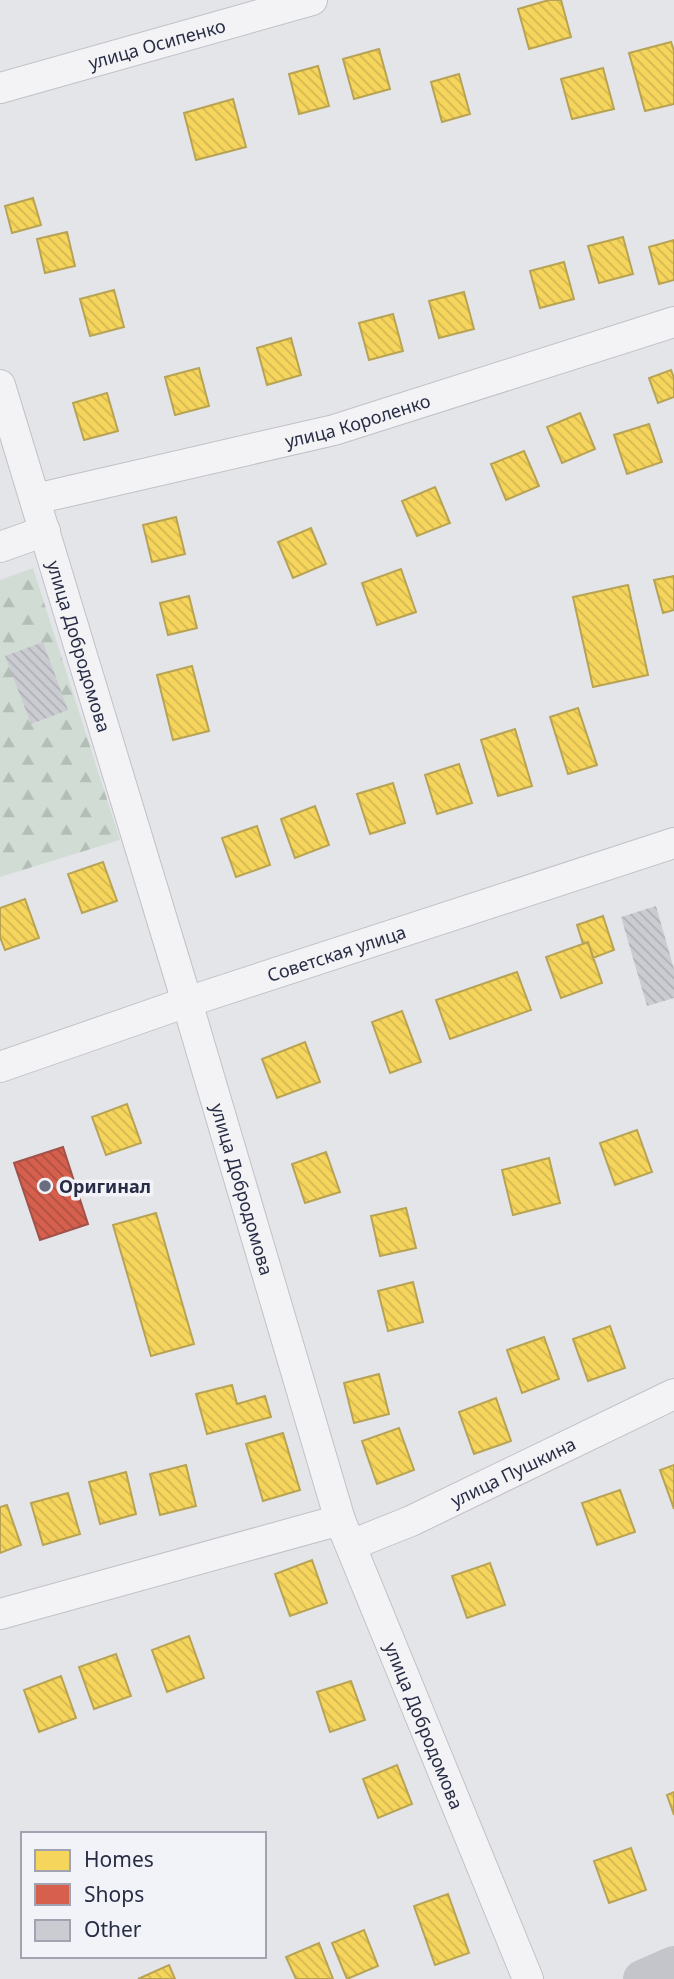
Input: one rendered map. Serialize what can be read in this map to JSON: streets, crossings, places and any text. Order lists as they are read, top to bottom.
{
  "streets": {
    "street": [
      "улица Осипенко",
      "улица Короленко",
      "улица Добродомова",
      "Советская улица",
      "улица Пушкина"
    ]
  },
  "crossings": [
    ["улица Короленко", "улица Добродомова"],
    ["улица Добродомова", "Советская улица"],
    ["улица Добродомова", "улица Пушкина"]
  ],
  "places": ["Оригинал"],
  "legend": ["Homes", "Shops", "Other"]
}
